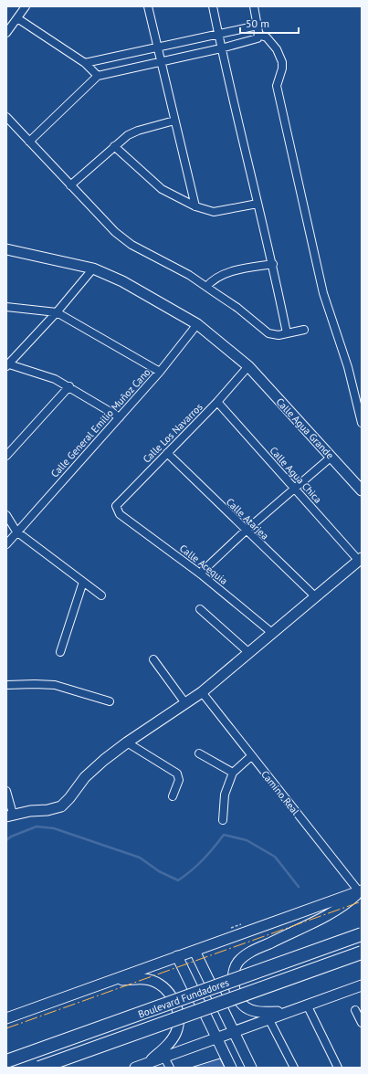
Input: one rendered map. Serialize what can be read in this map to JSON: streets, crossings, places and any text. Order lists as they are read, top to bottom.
{
  "streets": {
    "highway": ["Boulevard Fundadores"],
    "street": [
      "Calle General Emilio Muñoz Cano",
      "Calle Agua Grande",
      "Calle Los Navarros",
      "Calle Agua Chica",
      "Calle Atarjea",
      "Calle Acequia",
      "Camino Real"
    ]
  },
  "crossings": [
    ["Calle General Emilio Muñoz Cano", "Calle Agua Grande"],
    ["Calle Agua Grande", "Calle Los Navarros"],
    ["Calle Los Navarros", "Calle Agua Chica"],
    ["Calle Los Navarros", "Calle Atarjea"],
    ["Calle Los Navarros", "Calle Acequia"]
  ],
  "scale_bar": "50 m"
}
